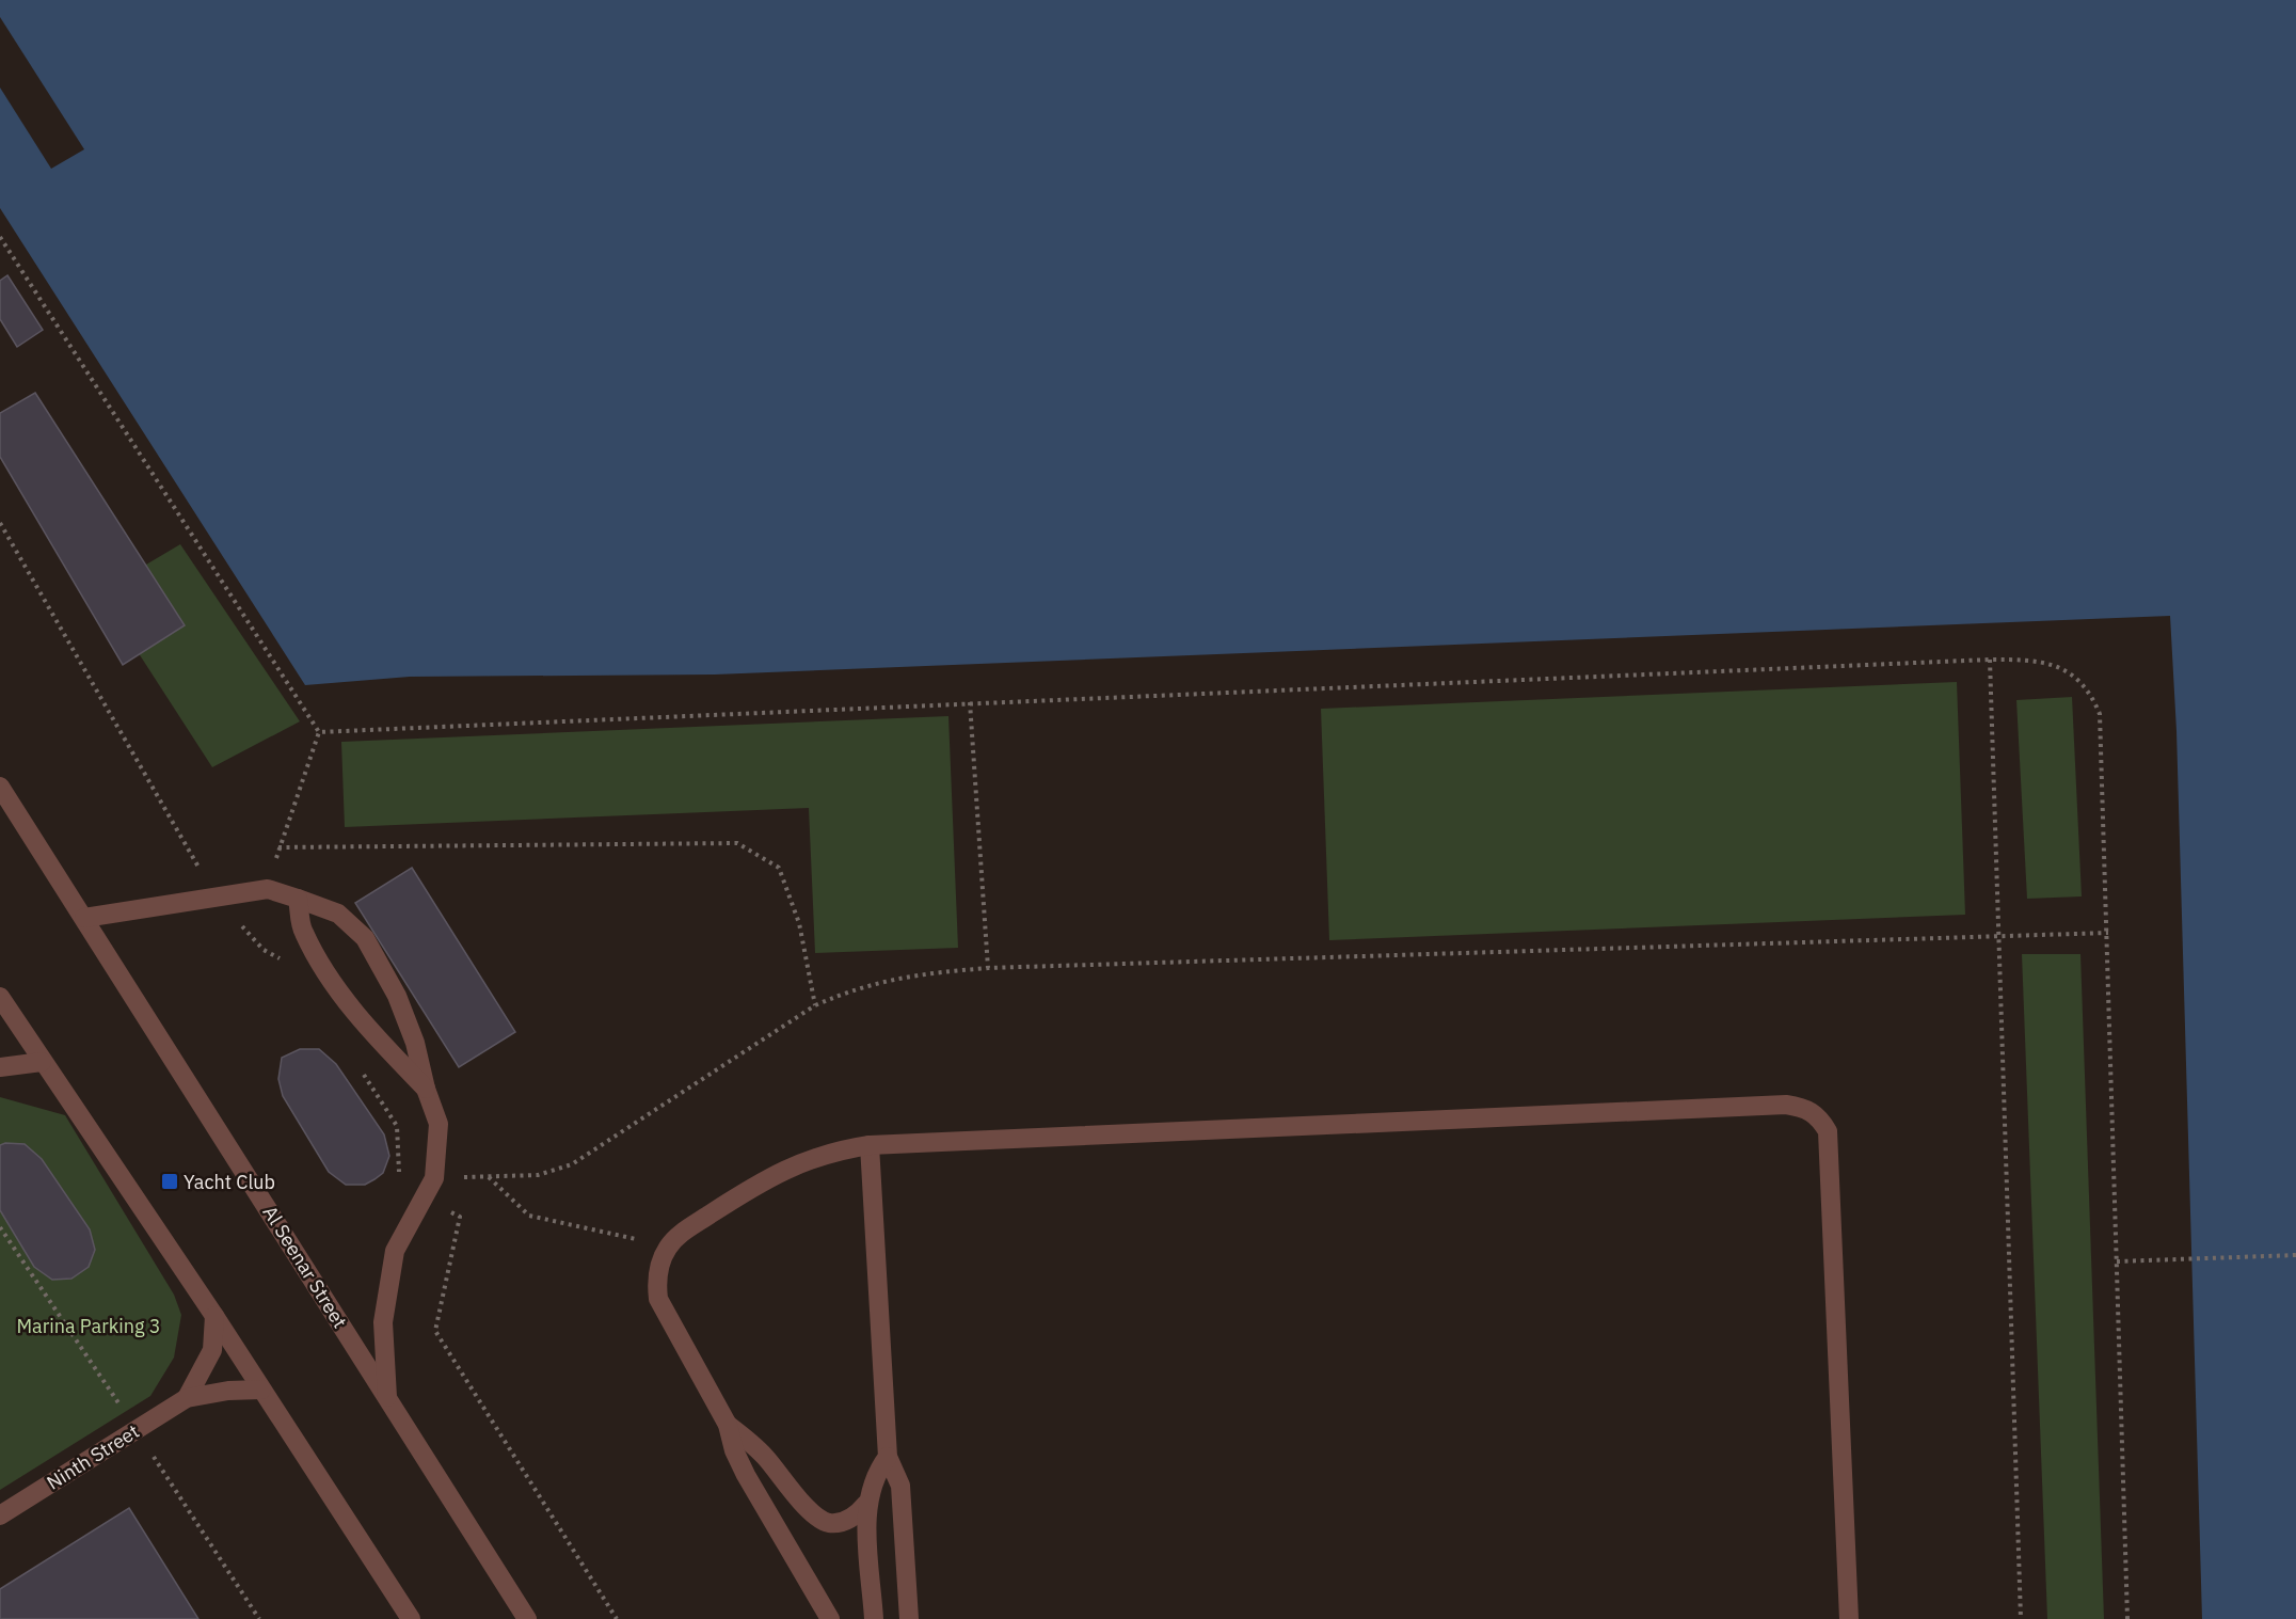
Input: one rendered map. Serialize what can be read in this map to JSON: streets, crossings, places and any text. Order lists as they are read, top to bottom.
{
  "streets": {
    "street": ["Al Seenar Street", "Ninth Street"]
  },
  "parks": ["Marina Parking 3"],
  "places": {
    "transit": ["Yacht Club"]
  }
}
